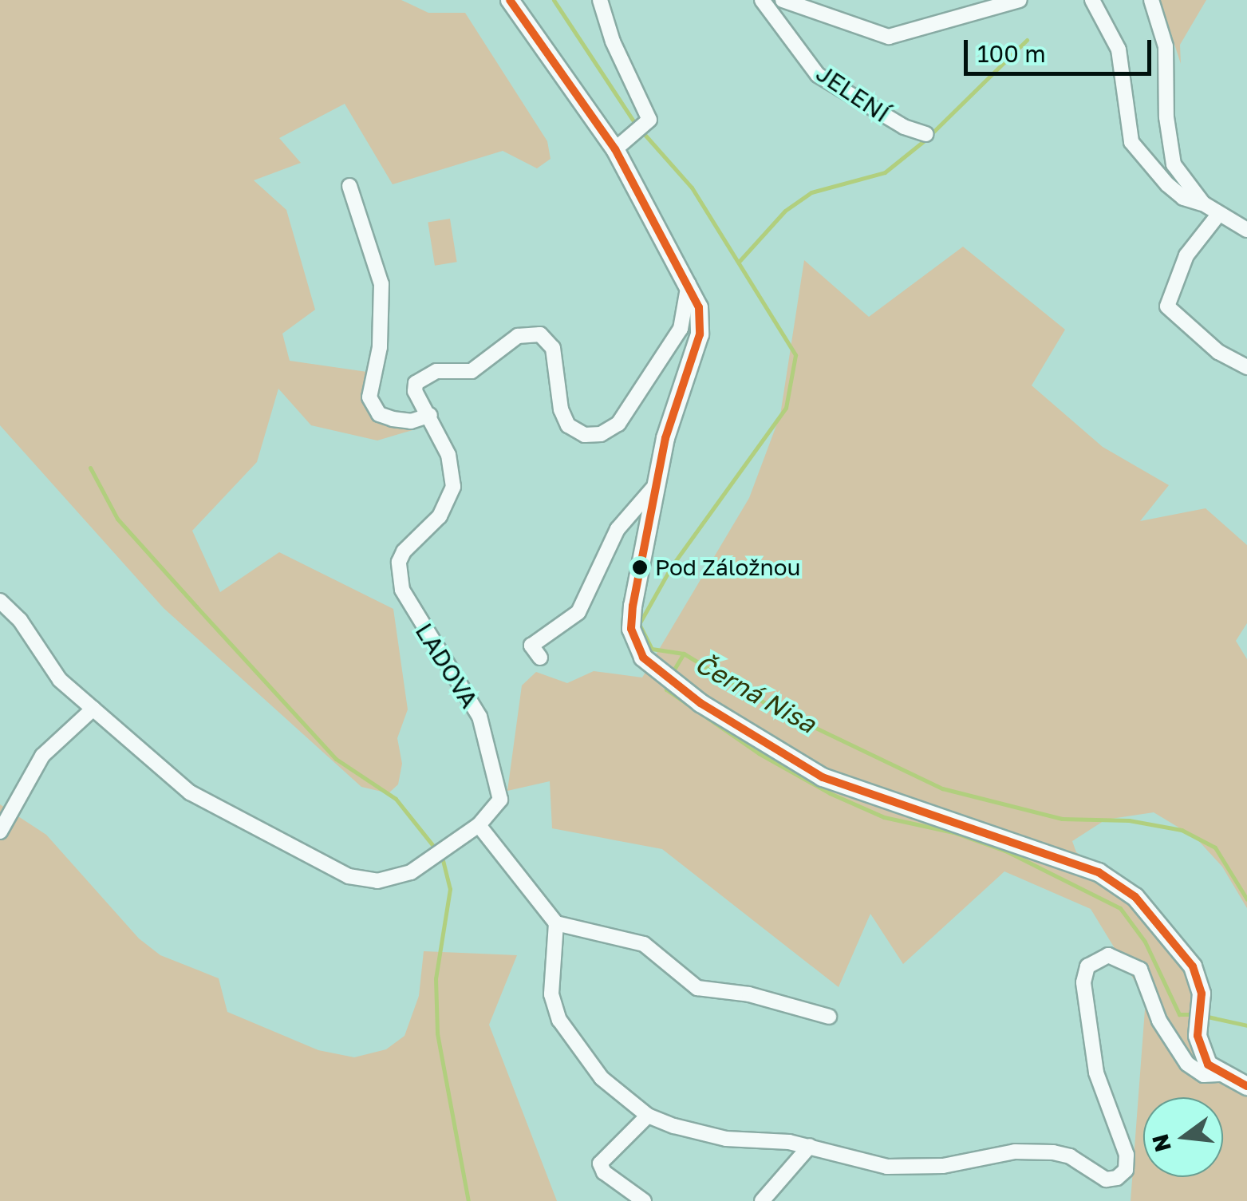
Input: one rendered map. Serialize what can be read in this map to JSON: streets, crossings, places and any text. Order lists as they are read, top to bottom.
{
  "streets": {
    "street": ["JELENÍ", "LADOVA"]
  },
  "water": ["Černá Nisa"],
  "places": ["Pod Záložnou"],
  "scale_bar": "100 m",
  "north": "left"
}
